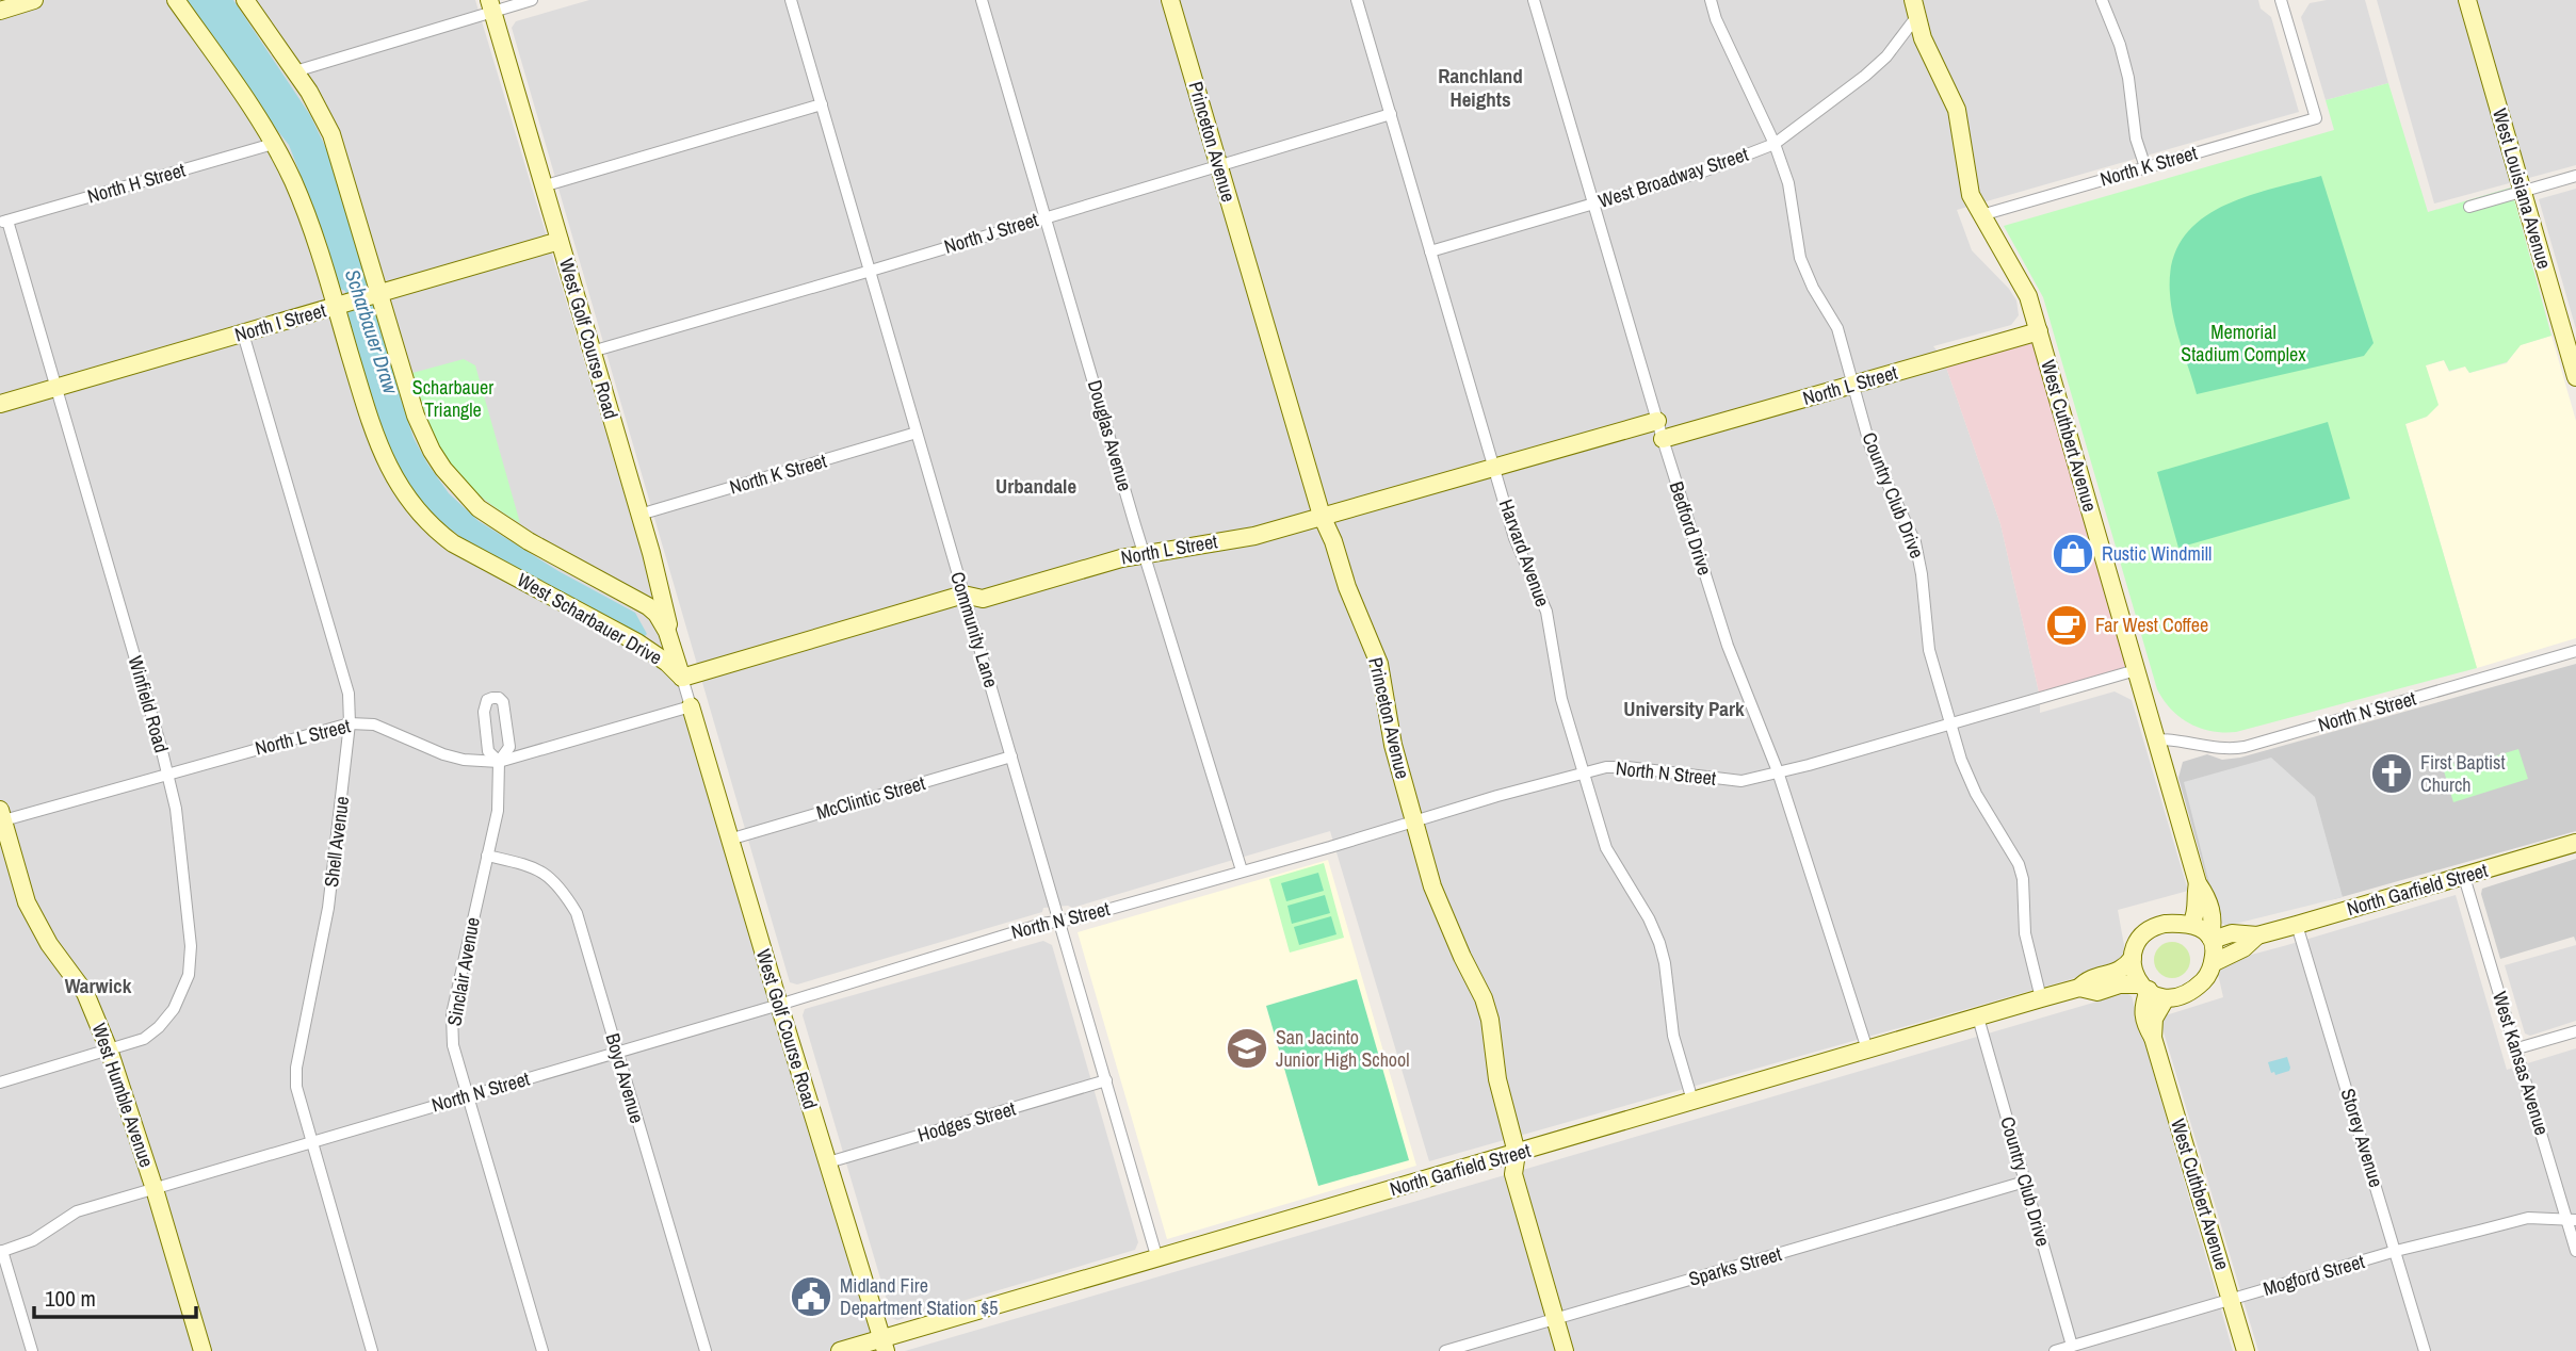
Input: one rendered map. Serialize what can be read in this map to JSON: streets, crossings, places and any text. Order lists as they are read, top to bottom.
{
  "streets": {
    "street": [
      "Princeton Avenue",
      "North K Street",
      "West Broadway Street",
      "North H Street",
      "West Louisiana Avenue",
      "North J Street",
      "North I Street",
      "West Golf Course Road",
      "North L Street",
      "Douglas Avenue",
      "West Cuthbert Avenue",
      "Country Club Drive",
      "Bedford Drive",
      "Harvard Avenue",
      "West Scharbauer Drive",
      "Community Lane",
      "Winfield Road",
      "North N Street",
      "McClintic Street",
      "Shell Avenue",
      "North Garfield Street",
      "Sinclair Avenue",
      "West Kansas Avenue",
      "Boyd Avenue",
      "West Humble Avenue",
      "Hodges Street",
      "Storey Avenue",
      "Sparks Street",
      "Mogford Street"
    ]
  },
  "crossings": [
    ["Princeton Avenue", "North J Street"],
    ["Princeton Avenue", "North L Street"],
    ["Princeton Avenue", "North N Street"],
    ["Princeton Avenue", "North Garfield Street"],
    ["Princeton Avenue", "Sparks Street"],
    ["North K Street", "West Golf Course Road"],
    ["North K Street", "West Cuthbert Avenue"],
    ["North K Street", "Community Lane"],
    ["West Broadway Street", "West Cuthbert Avenue"],
    ["West Broadway Street", "Country Club Drive"],
    ["West Broadway Street", "Bedford Drive"],
    ["West Broadway Street", "Harvard Avenue"],
    ["North H Street", "West Scharbauer Drive"],
    ["North H Street", "Winfield Road"],
    ["North J Street", "West Golf Course Road"],
    ["North J Street", "Douglas Avenue"],
    ["North J Street", "Harvard Avenue"],
    ["North J Street", "Community Lane"],
    ["North I Street", "West Golf Course Road"],
    ["North I Street", "West Scharbauer Drive"],
    ["North I Street", "Winfield Road"],
    ["North I Street", "Shell Avenue"],
    ["West Golf Course Road", "North L Street"],
    ["West Golf Course Road", "West Scharbauer Drive"],
    ["West Golf Course Road", "North N Street"],
    ["West Golf Course Road", "McClintic Street"],
    ["West Golf Course Road", "North Garfield Street"],
    ["West Golf Course Road", "Hodges Street"],
    ["North L Street", "Douglas Avenue"],
    ["North L Street", "West Cuthbert Avenue"],
    ["North L Street", "Country Club Drive"],
    ["North L Street", "Bedford Drive"],
    ["North L Street", "Harvard Avenue"],
    ["North L Street", "West Scharbauer Drive"],
    ["North L Street", "Community Lane"],
    ["North L Street", "Winfield Road"],
    ["North L Street", "Shell Avenue"],
    ["North L Street", "Sinclair Avenue"],
    ["North L Street", "West Humble Avenue"],
    ["Douglas Avenue", "North N Street"],
    ["West Cuthbert Avenue", "North N Street"],
    ["West Cuthbert Avenue", "Mogford Street"],
    ["Country Club Drive", "North N Street"],
    ["Country Club Drive", "North Garfield Street"],
    ["Country Club Drive", "Sparks Street"],
    ["Country Club Drive", "Mogford Street"],
    ["Bedford Drive", "North N Street"],
    ["Bedford Drive", "North Garfield Street"],
    ["Harvard Avenue", "North N Street"],
    ["Harvard Avenue", "North Garfield Street"],
    ["Community Lane", "North N Street"],
    ["Community Lane", "McClintic Street"],
    ["Community Lane", "North Garfield Street"],
    ["Community Lane", "Hodges Street"],
    ["Winfield Road", "West Humble Avenue"],
    ["North N Street", "Shell Avenue"],
    ["North N Street", "Sinclair Avenue"],
    ["North N Street", "Boyd Avenue"],
    ["North N Street", "West Humble Avenue"],
    ["North Garfield Street", "West Kansas Avenue"],
    ["North Garfield Street", "Storey Avenue"],
    ["Sinclair Avenue", "Boyd Avenue"],
    ["West Kansas Avenue", "Mogford Street"],
    ["Storey Avenue", "Mogford Street"]
  ],
  "districts": [
    "Ranchland Heights",
    "Urbandale",
    "University Park",
    "Warwick"
  ],
  "water": ["Scharbauer Draw"],
  "parks": ["Memorial Stadium Complex", "Scharbauer Triangle"],
  "places": {
    "shop": ["Rustic Windmill"],
    "cafe": ["Far West Coffee"],
    "church": ["First Baptist Church"],
    "school or university": ["San Jacinto Junior High School"],
    "public building": ["Midland Fire Department Station $5"]
  },
  "scale_bar": "100 m"
}
